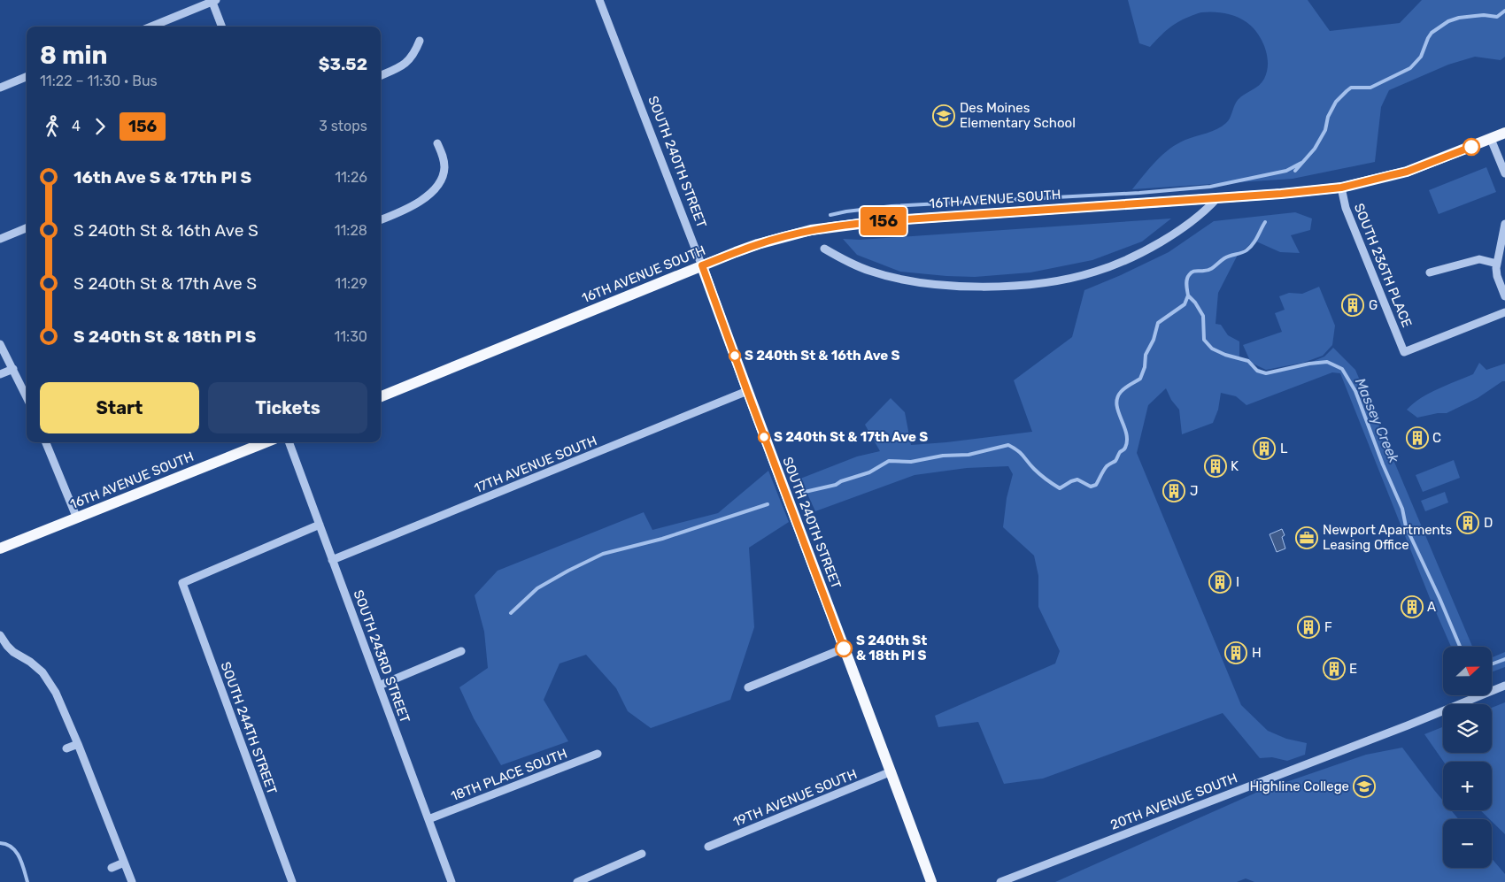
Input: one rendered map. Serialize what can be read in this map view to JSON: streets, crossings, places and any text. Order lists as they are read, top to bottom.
{
  "streets": {
    "main road": ["SOUTH 240TH STREET", "16TH AVENUE SOUTH"],
    "street": [
      "SOUTH 236TH PLACE",
      "17TH AVENUE SOUTH",
      "SOUTH 243RD STREET",
      "SOUTH 244TH STREET",
      "18TH PLACE SOUTH",
      "19TH AVENUE SOUTH",
      "20TH AVENUE SOUTH"
    ]
  },
  "crossings": [
    ["SOUTH 240TH STREET", "16TH AVENUE SOUTH"],
    ["SOUTH 240TH STREET", "17TH AVENUE SOUTH"],
    ["SOUTH 240TH STREET", "19TH AVENUE SOUTH"],
    ["16TH AVENUE SOUTH", "SOUTH 236TH PLACE"],
    ["17TH AVENUE SOUTH", "SOUTH 243RD STREET"],
    ["SOUTH 243RD STREET", "SOUTH 244TH STREET"],
    ["SOUTH 243RD STREET", "18TH PLACE SOUTH"]
  ],
  "water": ["Massey Creek"],
  "places": {
    "school or university": ["Des Moines Elementary School", "Highline College"],
    "building": [
      "G",
      "C",
      "L",
      "K",
      "J",
      "D",
      "I",
      "A",
      "F",
      "H",
      "E"
    ],
    "other": ["S 240th St & 16th Ave S", "S 240th St & 17th Ave S", "S 240th St & 18th Pl S"],
    "office": ["Newport Apartments Leasing Office"]
  },
  "lines": ["bus line 156"],
  "north": "right",
  "page": {
    "on_map": "156",
    "heading": ["8 min", "11:22 – 11:30 · Bus", "$3.52"],
    "legs": ["4", "156", "3 stops"],
    "list": [
      {
        "name": "16th Ave S & 17th Pl S",
        "value": "11:26"
      },
      {
        "name": "S 240th St & 16th Ave S",
        "value": "11:28"
      },
      {
        "name": "S 240th St & 17th Ave S",
        "value": "11:29"
      },
      {
        "name": "S 240th St & 18th Pl S",
        "value": "11:30"
      }
    ],
    "buttons": ["Start", "Tickets"],
    "map_buttons": ["+", "−"]
  }
}
